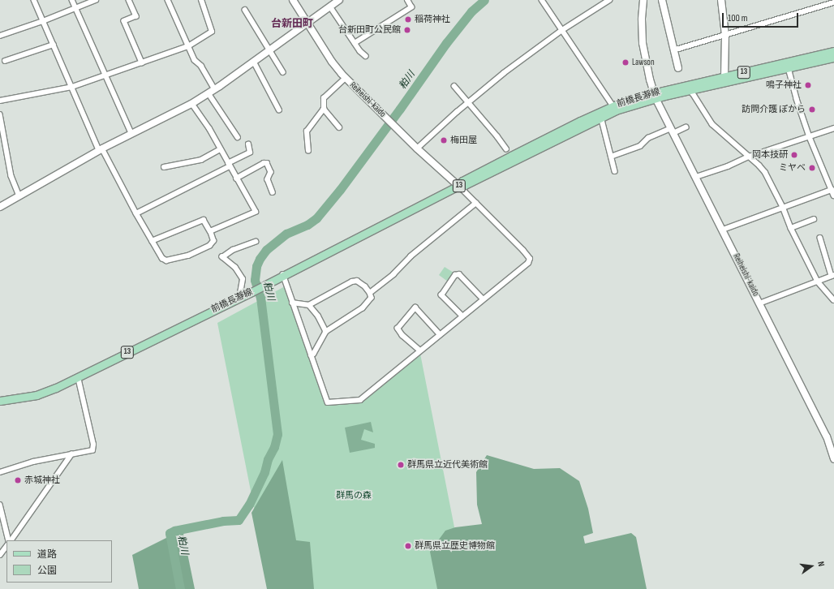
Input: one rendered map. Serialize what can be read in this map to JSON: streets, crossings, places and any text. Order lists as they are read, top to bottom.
{
  "streets": {
    "main road": ["13", "前橋長瀞線", "Reiheishi-kaido"]
  },
  "crossings": [
    ["前橋長瀞線", "Reiheishi-kaido"]
  ],
  "districts": ["台新田町"],
  "water": ["粕川"],
  "parks": ["群馬の森"],
  "places": [
    "稲荷神社",
    "台新田町公民館",
    "Lawson",
    "鳴子神社",
    "訪問介護 ぽから",
    "梅田屋",
    "岡本技研",
    "ミヤベ",
    "群馬県立近代美術館",
    "赤城神社",
    "群馬県立歴史博物館"
  ],
  "legend": ["道路", "公園"],
  "scale_bar": "100 m",
  "north": "right"
}
